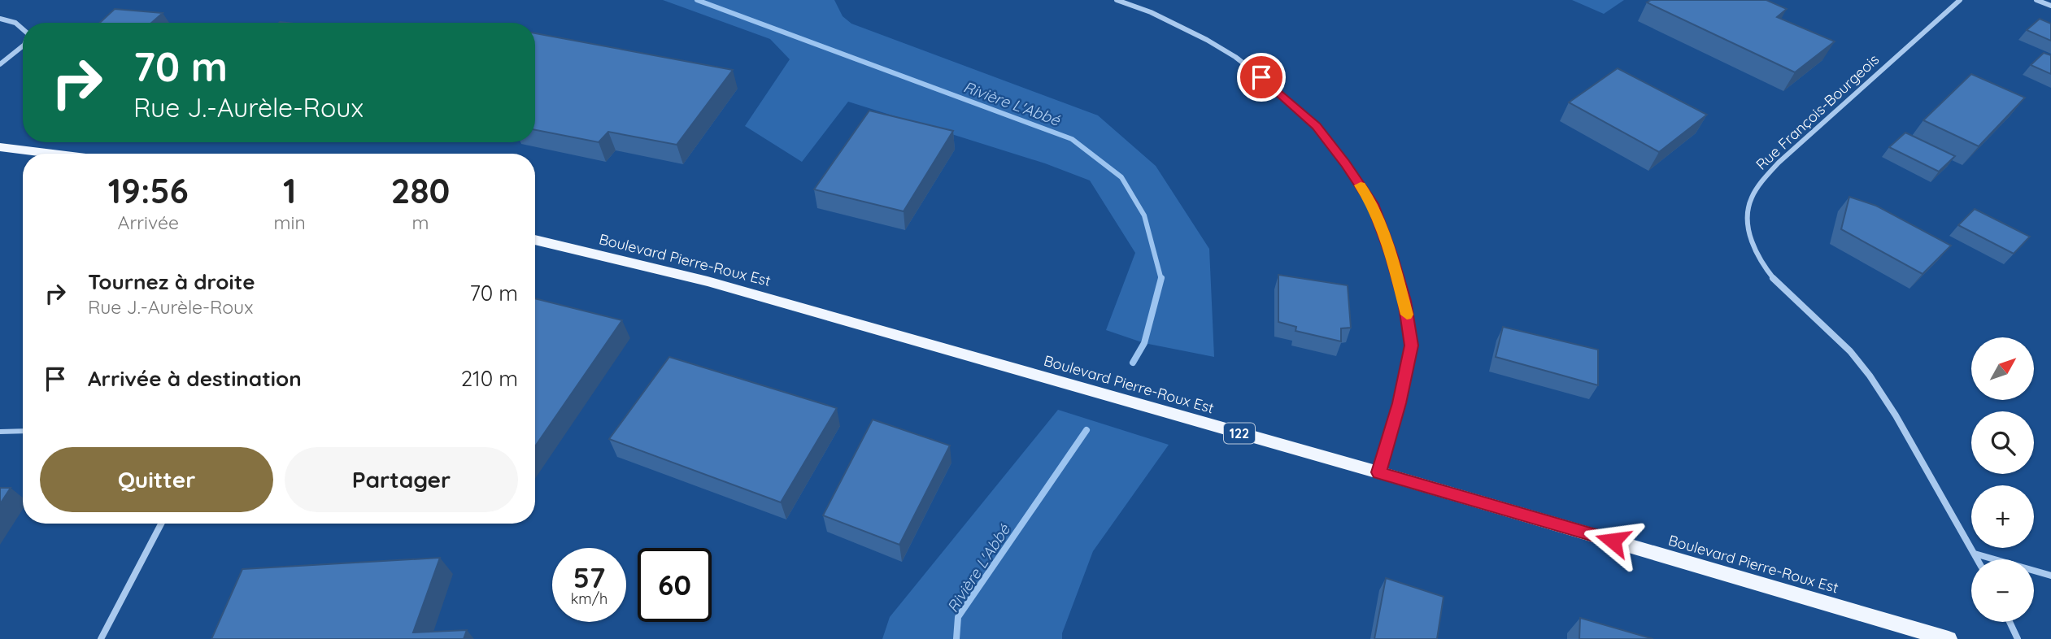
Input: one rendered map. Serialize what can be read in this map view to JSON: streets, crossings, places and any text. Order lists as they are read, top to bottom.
{
  "streets": {
    "main road": ["Boulevard Pierre-Roux Est", "122"],
    "street": ["Rue François-Bourgeois"]
  },
  "water": ["Rivière L'Abbé"],
  "north": "top right",
  "page": {
    "turn": ["70 m", "Rue J.-Aurèle-Roux"],
    "eta": [
      "19:56",
      "Arrivée",
      "1",
      "min",
      "280",
      "m"
    ],
    "list": [
      {
        "name": "Tournez à droite",
        "note": "Rue J.-Aurèle-Roux",
        "value": "70 m"
      },
      {
        "name": "Arrivée à destination",
        "value": "210 m"
      }
    ],
    "map_buttons": ["+", "−"],
    "buttons": ["Quitter", "Partager"],
    "speed": "57 km/h",
    "limit": "60"
  }
}
